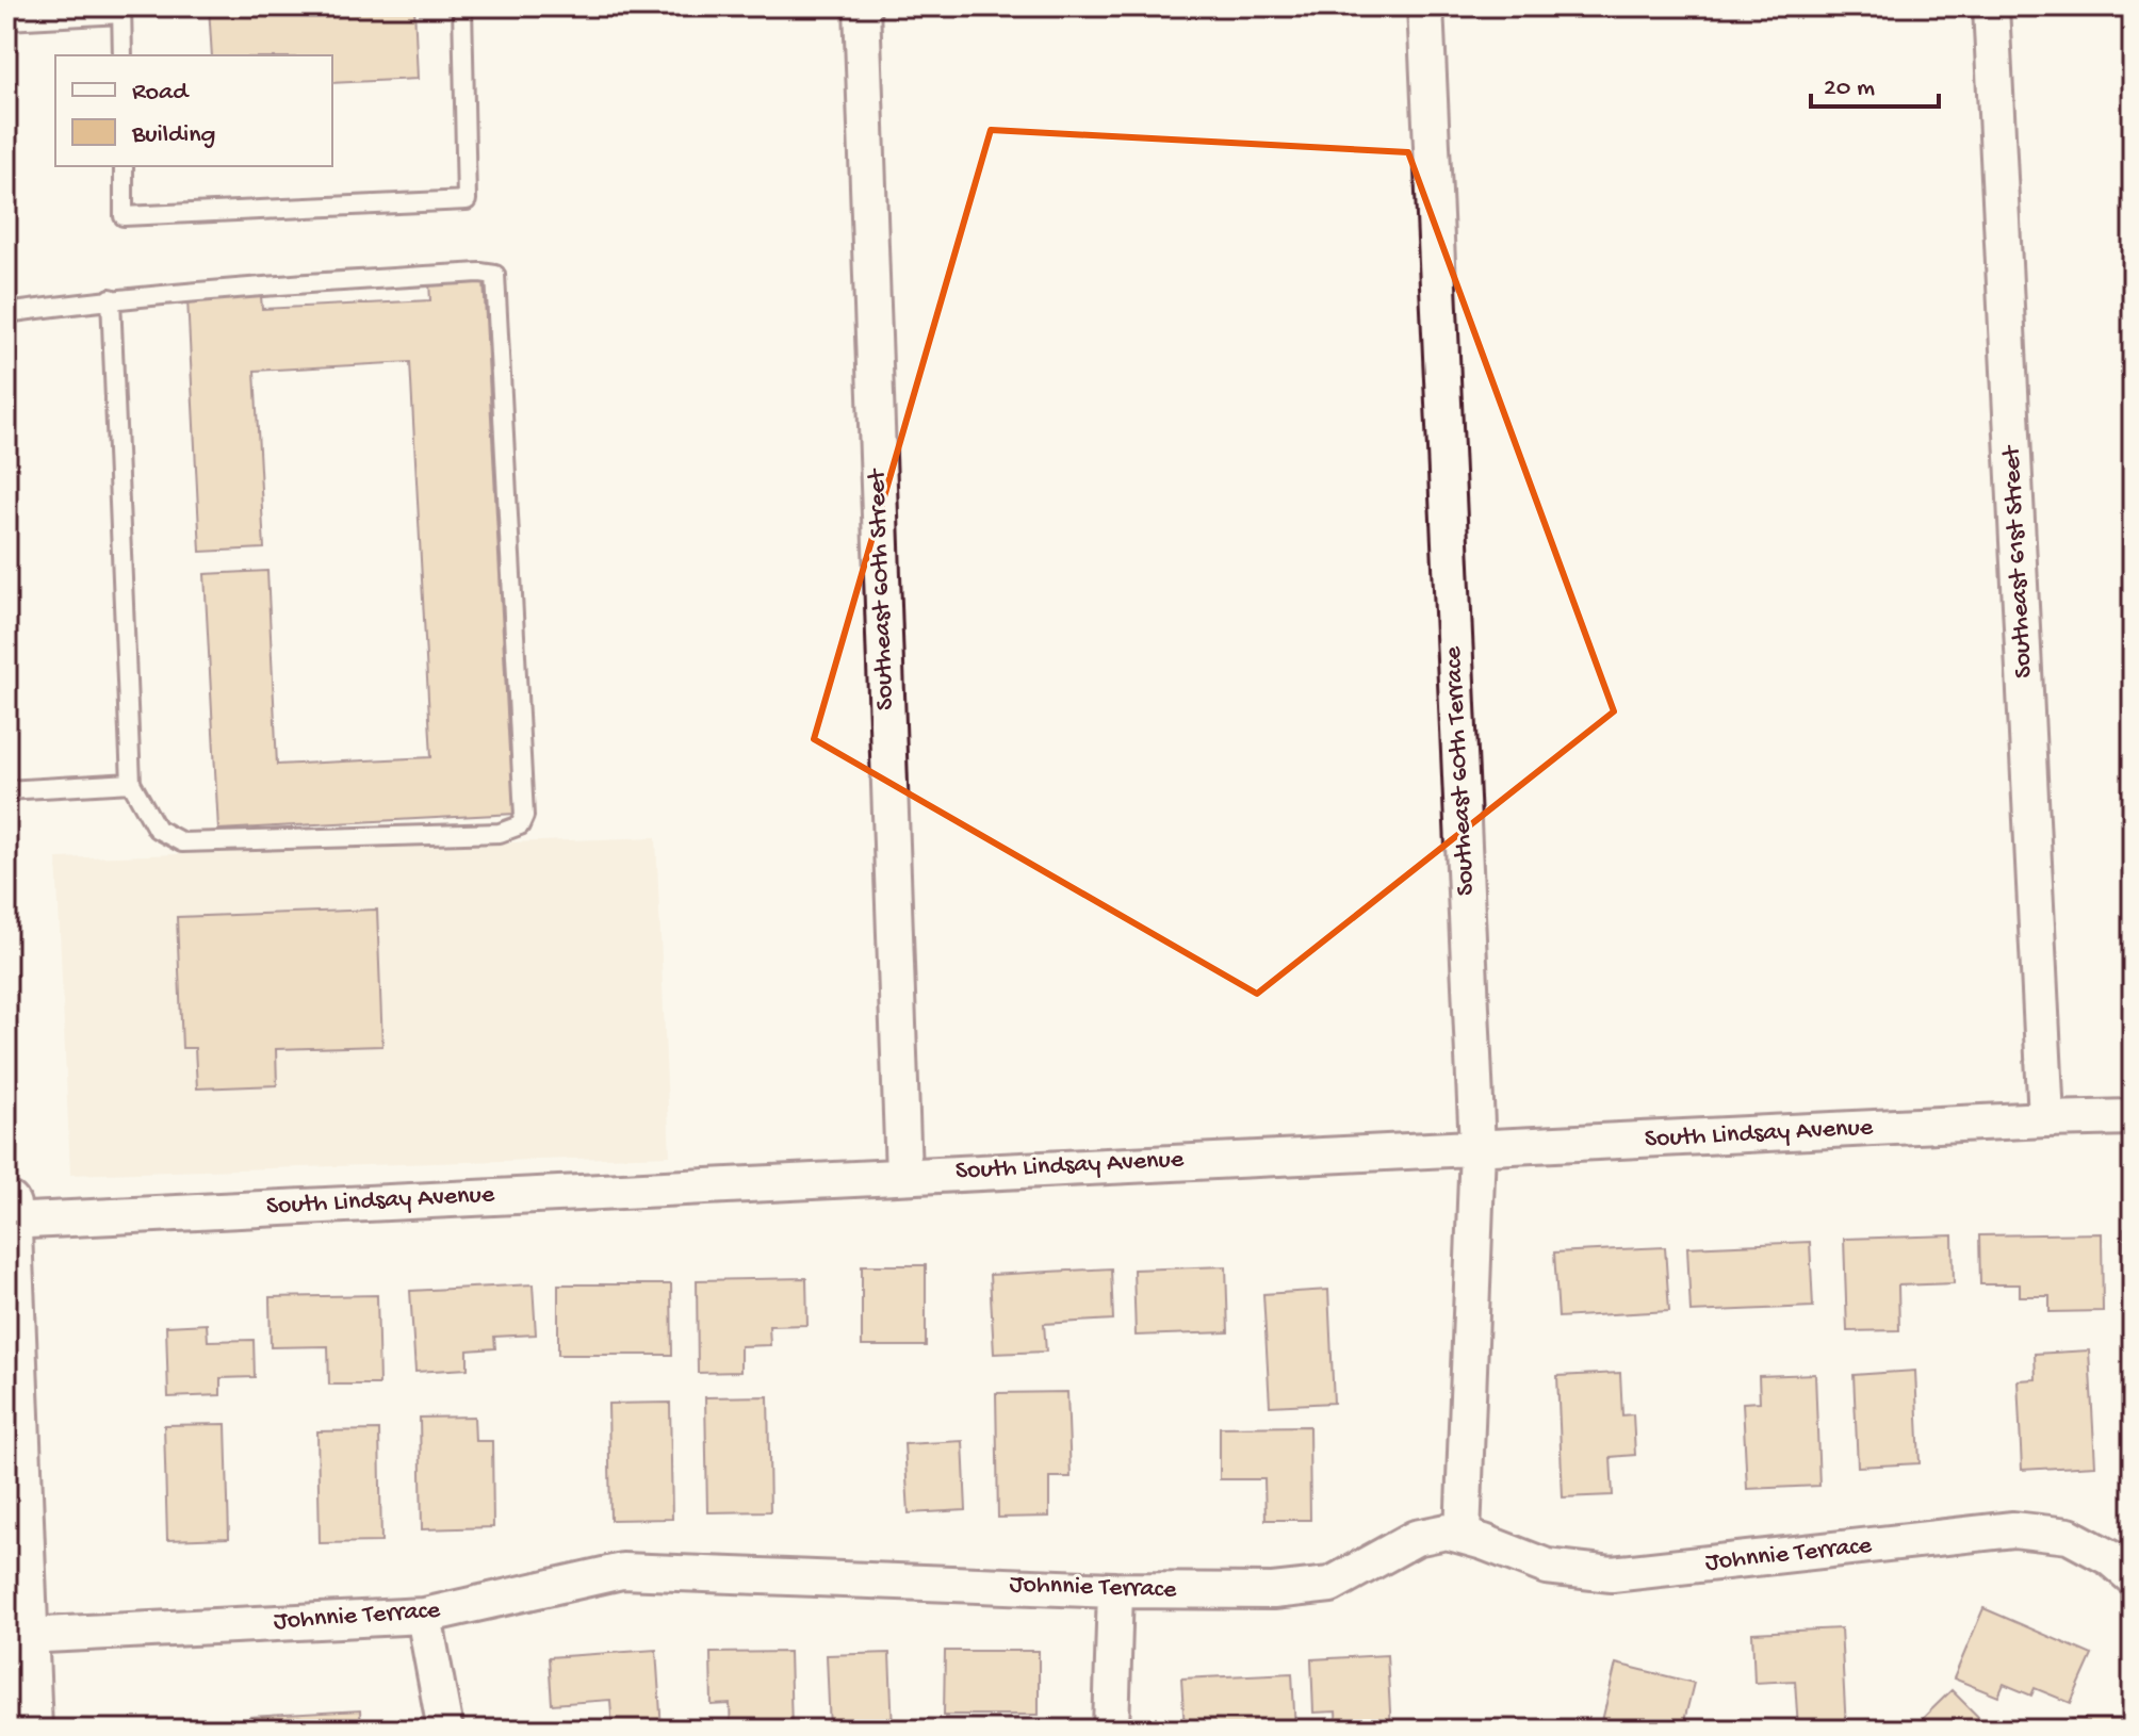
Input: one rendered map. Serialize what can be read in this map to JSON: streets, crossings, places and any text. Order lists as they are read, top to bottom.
{
  "streets": {
    "street": [
      "Southeast 61st Street",
      "Southeast 60th Street",
      "Southeast 60th Terrace",
      "South Lindsay Avenue",
      "Johnnie Terrace"
    ]
  },
  "crossings": [
    ["Southeast 61st Street", "South Lindsay Avenue"],
    ["Southeast 60th Street", "South Lindsay Avenue"],
    ["Southeast 60th Terrace", "South Lindsay Avenue"],
    ["Southeast 60th Terrace", "Johnnie Terrace"]
  ],
  "legend": ["Road", "Building"],
  "scale_bar": "20 m"
}
